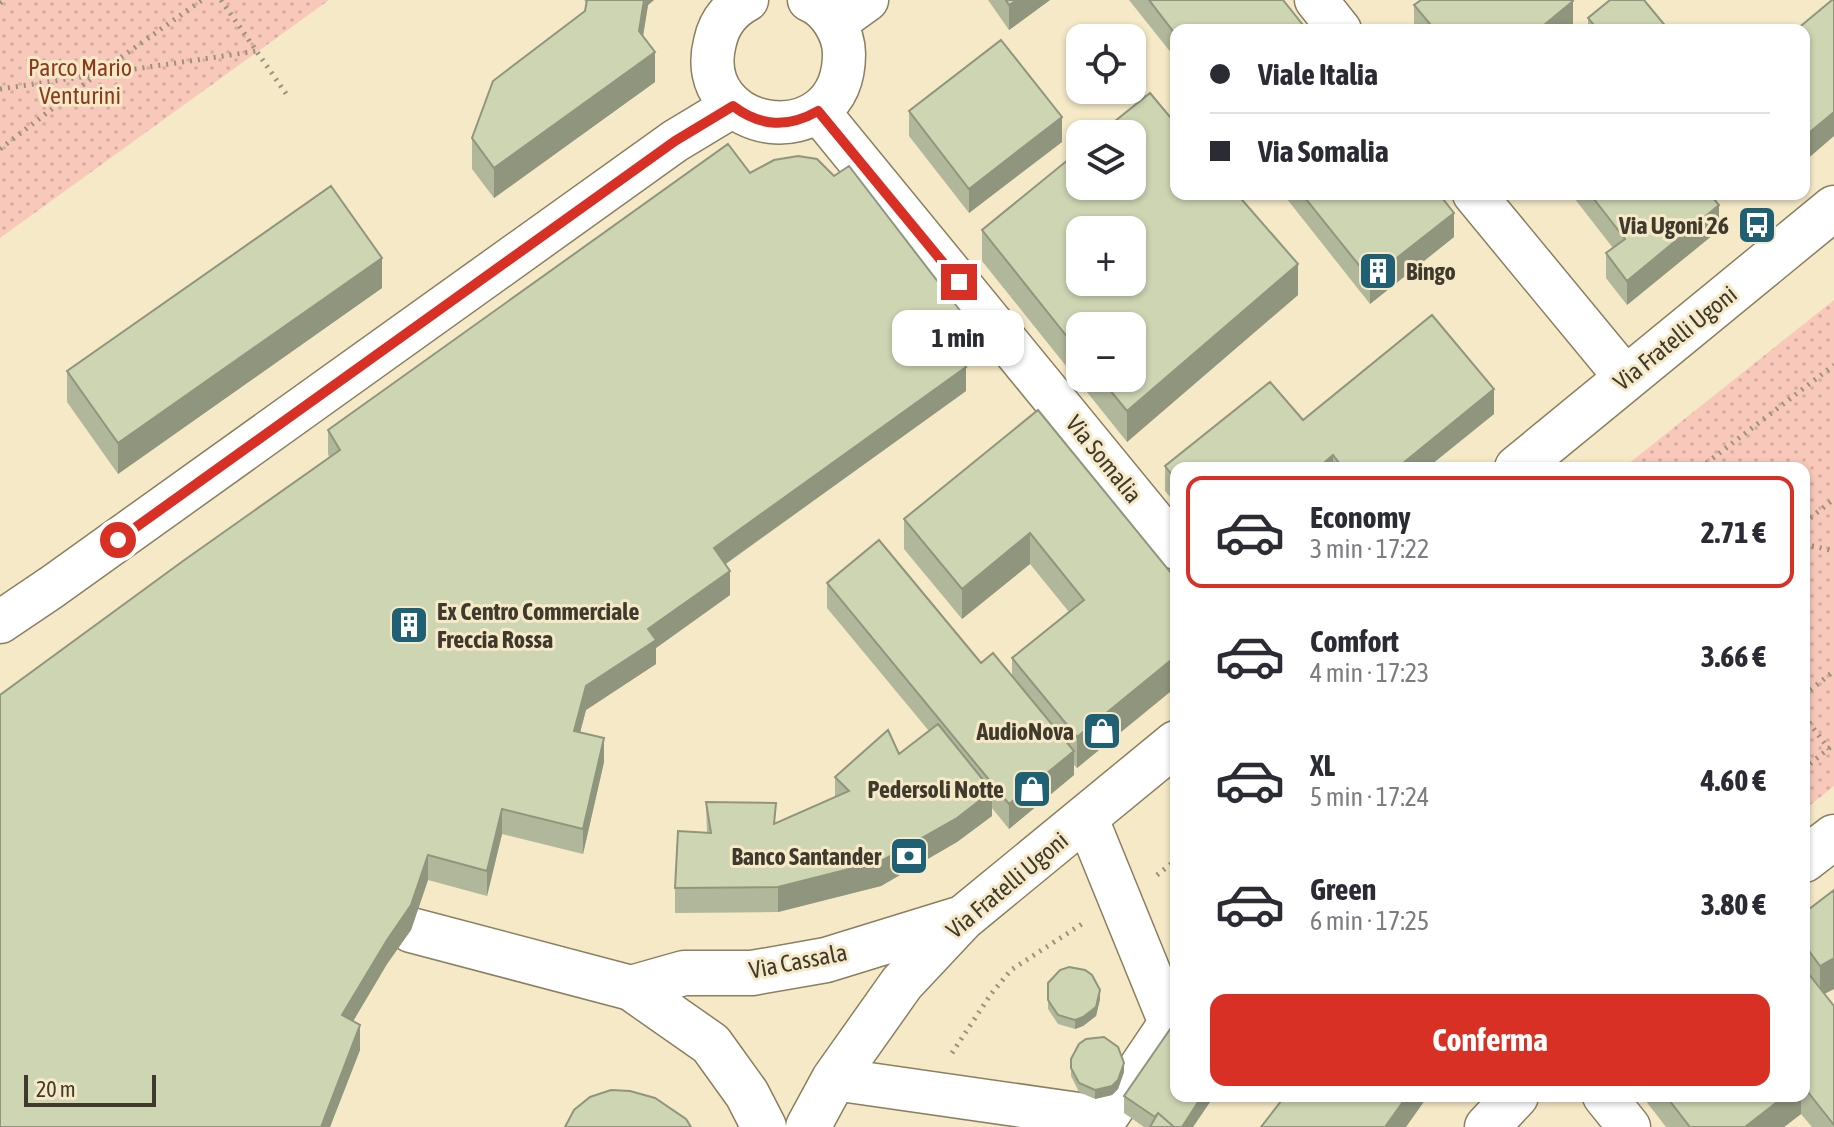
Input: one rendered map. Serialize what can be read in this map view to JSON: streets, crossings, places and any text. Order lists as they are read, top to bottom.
{
  "streets": {
    "main road": ["Via Fratelli Ugoni", "Via Cassala"],
    "street": ["Via Somalia"]
  },
  "crossings": [
    ["Via Fratelli Ugoni", "Via Cassala"]
  ],
  "parks": ["Parco Mario Venturini"],
  "places": {
    "bus stop": ["Via Ugoni 26"],
    "building": ["Bingo", "Ex Centro Commerciale Freccia Rossa"],
    "shop": ["AudioNova", "Pedersoli Notte"],
    "bank": ["Banco Santander"]
  },
  "scale_bar": "20 m",
  "page": {
    "map_buttons": ["+", "−"],
    "banner": ["Viale Italia", "Via Somalia"],
    "bubble": "1 min",
    "list": [
      {
        "name": "Economy",
        "note": "3 min · 17:22",
        "value": "2.71 €"
      },
      {
        "name": "Comfort",
        "note": "4 min · 17:23",
        "value": "3.66 €"
      },
      {
        "name": "XL",
        "note": "5 min · 17:24",
        "value": "4.60 €"
      },
      {
        "name": "Green",
        "note": "6 min · 17:25",
        "value": "3.80 €"
      }
    ],
    "buttons": "Conferma",
    "scale": "20 m"
  }
}
